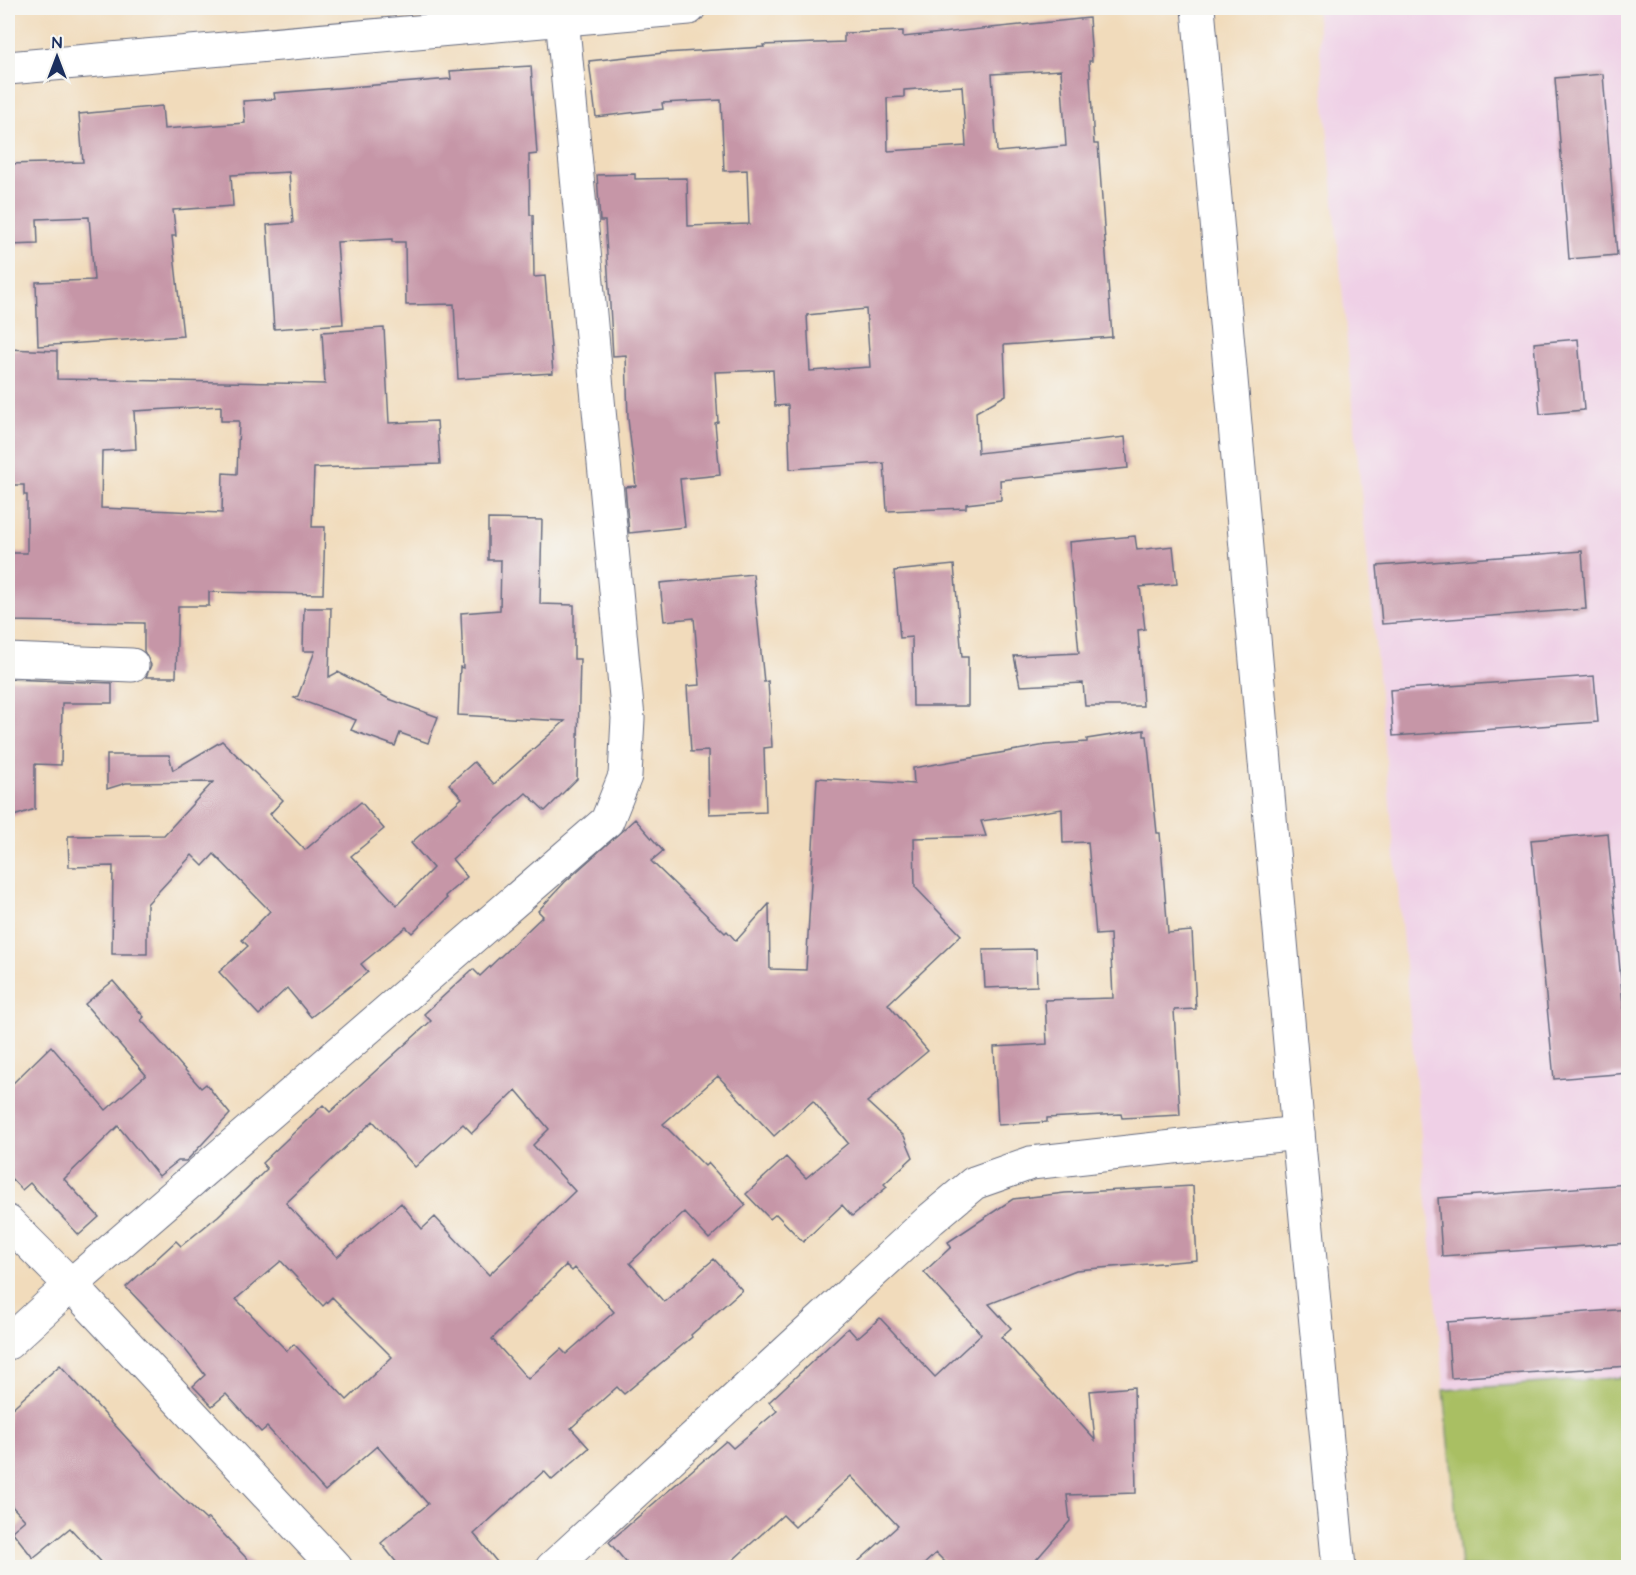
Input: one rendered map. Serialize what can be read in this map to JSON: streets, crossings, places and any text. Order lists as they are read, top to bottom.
{
  "north": "top"
}
